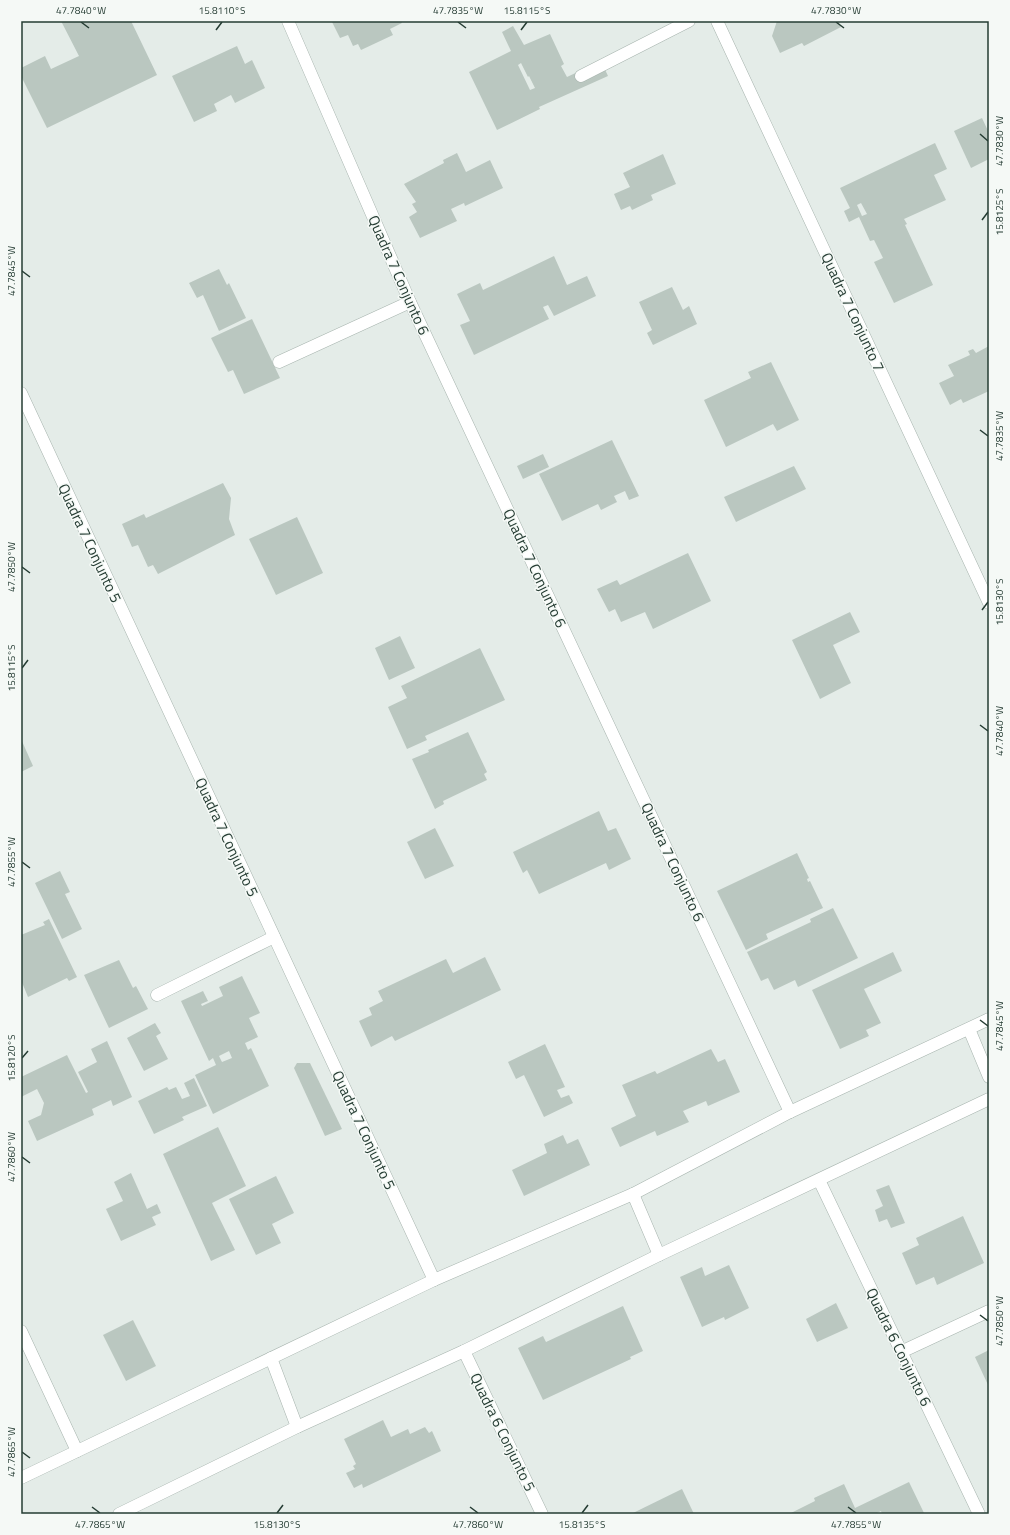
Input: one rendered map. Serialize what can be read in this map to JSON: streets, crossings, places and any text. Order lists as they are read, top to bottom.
{
  "streets": {
    "street": [
      "Quadra 7 Conjunto 6",
      "Quadra 7 Conjunto 7",
      "Quadra 7 Conjunto 5",
      "Quadra 6 Conjunto 6",
      "Quadra 6 Conjunto 5"
    ]
  },
  "coordinates": [
    "47.7840°W",
    "15.8110°S",
    "47.7835°W",
    "15.8115°S",
    "47.7830°W",
    "15.8125°S",
    "47.7845°W",
    "47.7850°W",
    "15.8130°S",
    "47.7855°W",
    "15.8120°S",
    "47.7860°W",
    "47.7865°W",
    "15.8135°S"
  ]
}
